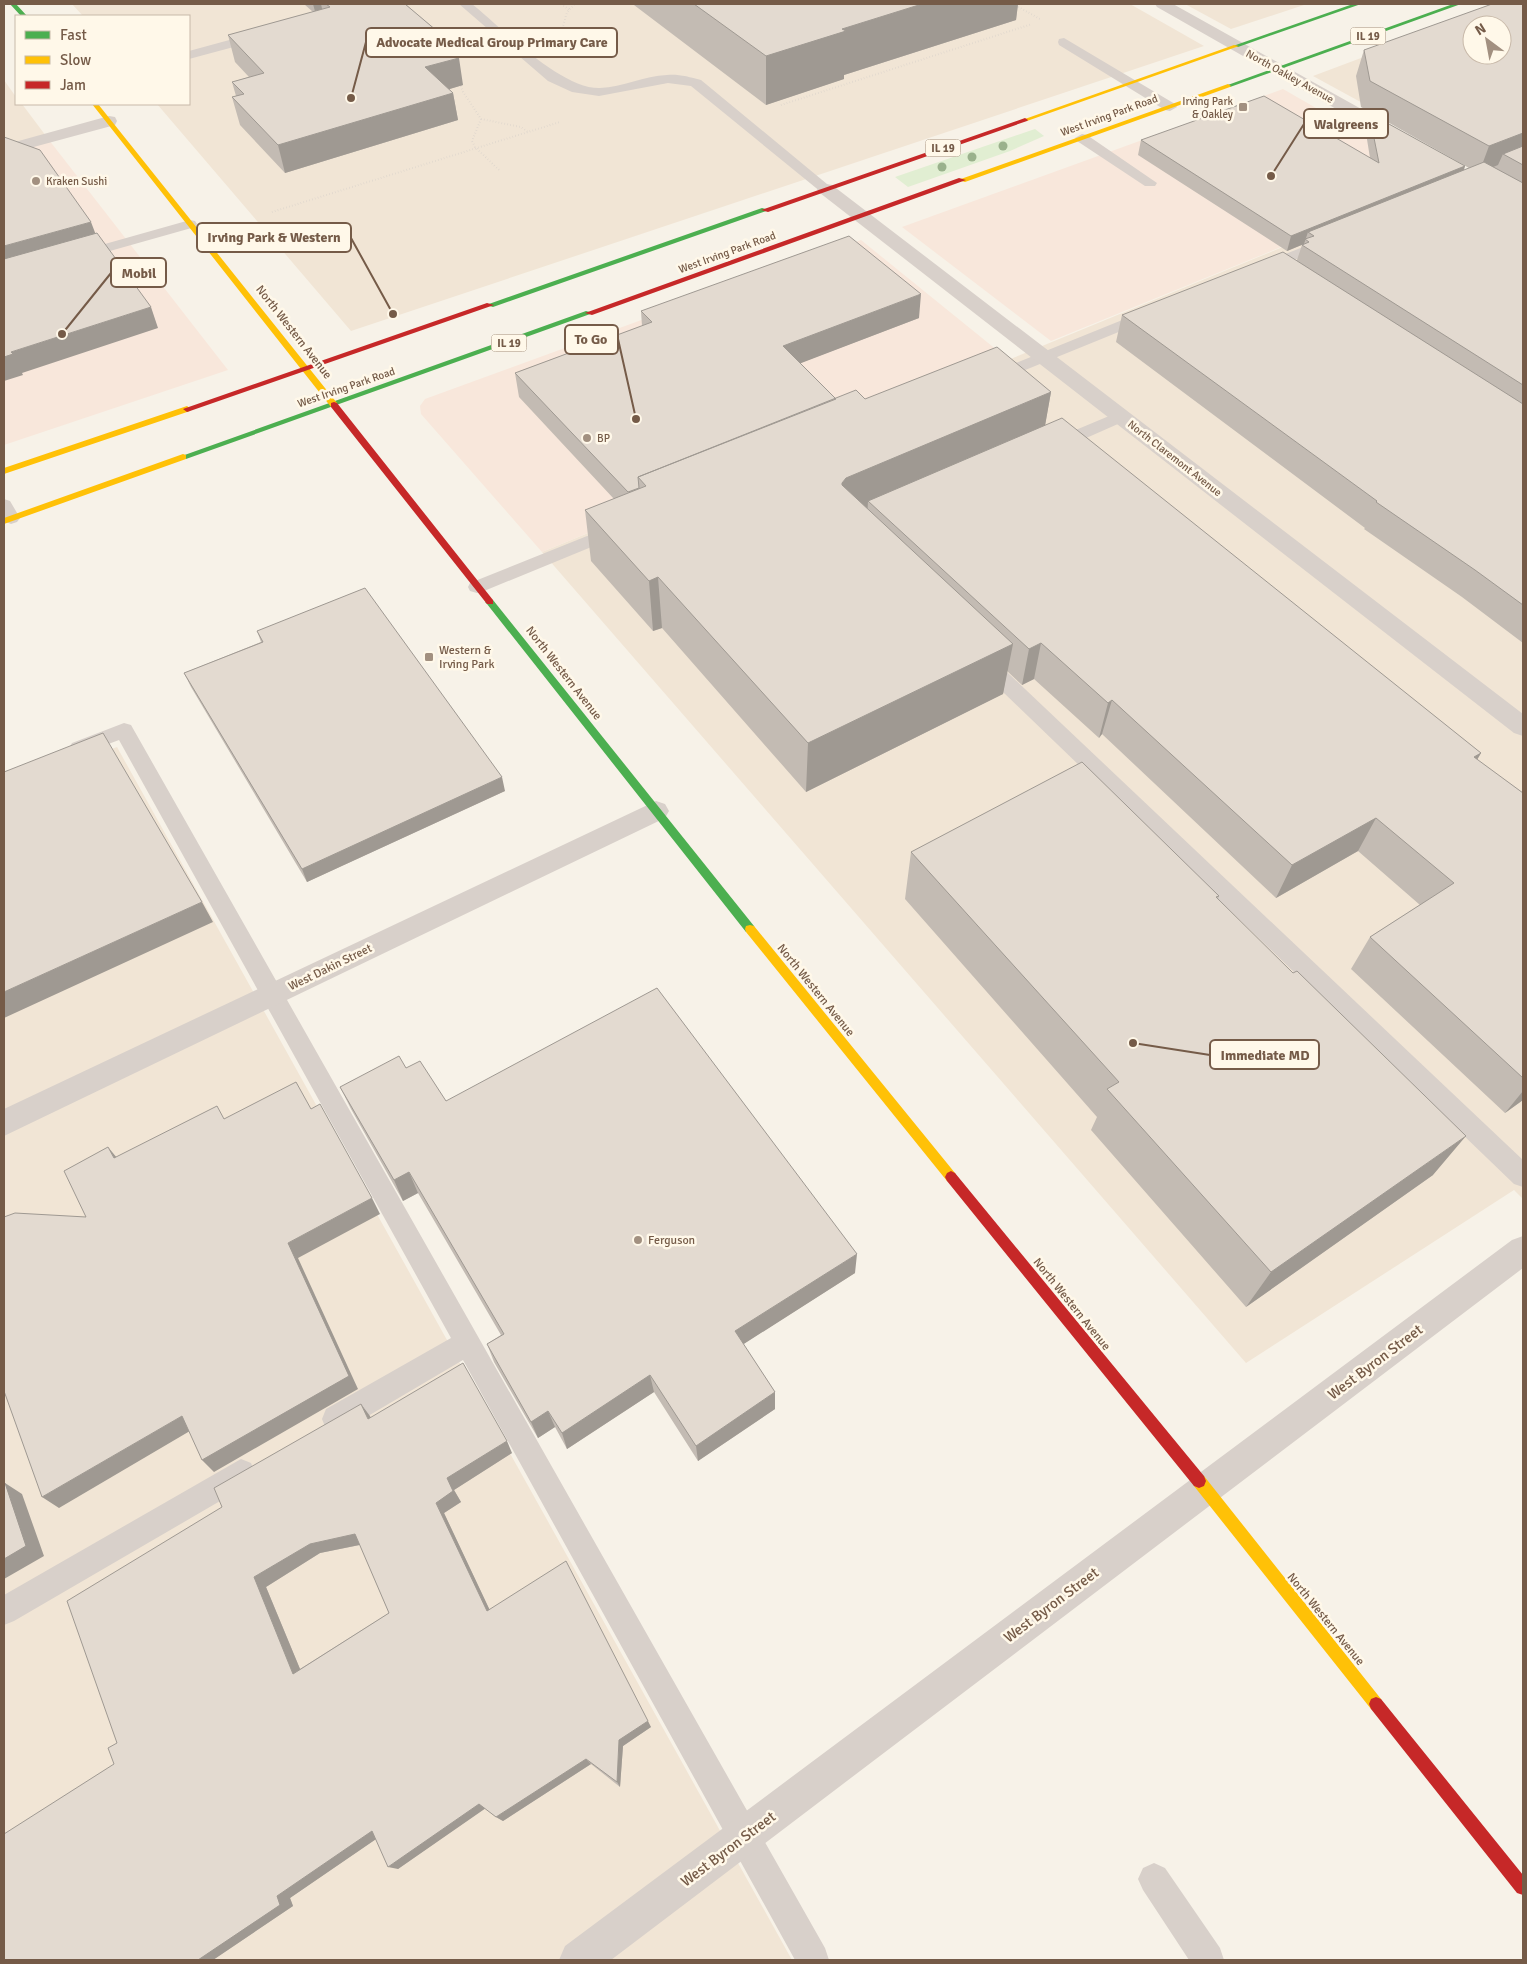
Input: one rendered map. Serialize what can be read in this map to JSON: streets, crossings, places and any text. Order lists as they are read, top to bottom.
{
  "streets": {
    "main road": ["IL 19", "West Irving Park Road", "North Western Avenue"],
    "street": [
      "North Oakley Avenue",
      "North Claremont Avenue",
      "West Dakin Street",
      "West Byron Street"
    ]
  },
  "crossings": [
    ["North Oakley Avenue", "West Irving Park Road"],
    ["West Irving Park Road", "North Western Avenue"],
    ["West Irving Park Road", "North Claremont Avenue"],
    ["North Western Avenue", "West Dakin Street"],
    ["North Western Avenue", "West Byron Street"]
  ],
  "places": {
    "other": [
      "Advocate Medical Group Primary Care",
      "Walgreens",
      "Kraken Sushi",
      "Irving Park & Western",
      "Mobil",
      "To Go",
      "BP",
      "Immediate MD",
      "Ferguson"
    ],
    "transit": ["Irving Park & Oakley", "Western & Irving Park"]
  },
  "legend": ["Fast", "Slow", "Jam"],
  "north": "top left"
}
